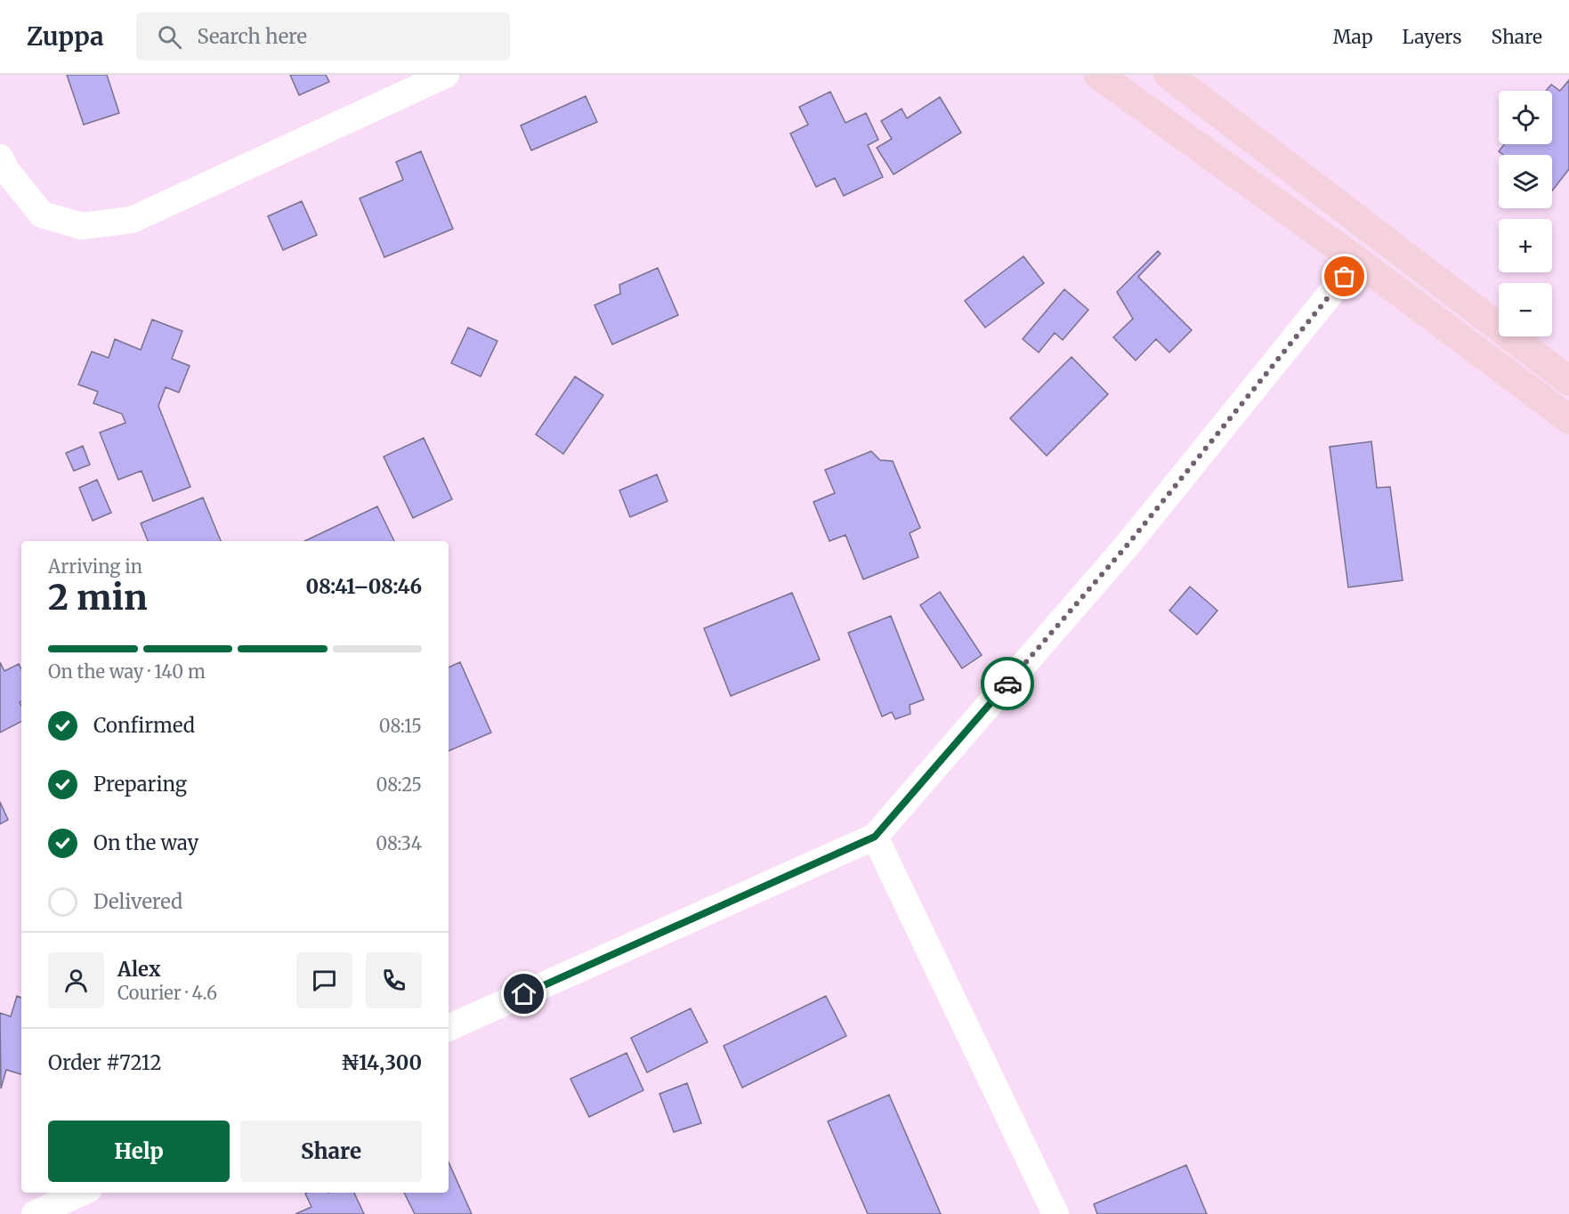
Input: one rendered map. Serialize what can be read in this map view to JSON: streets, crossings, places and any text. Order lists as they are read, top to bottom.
{
  "page": {
    "header": "Zuppa",
    "search": "Search here",
    "nav": ["Map", "Layers", "Share"],
    "map_buttons": ["+", "−"],
    "heading": ["2 min", "Arriving in", "08:41–08:46"],
    "panel": [
      "Alex",
      "Courier · 4.6",
      "Order #7212",
      "₦14,300"
    ],
    "bar": "On the way · 140 m",
    "list": [
      ["Confirmed", "08:15"],
      ["Preparing", "08:25"],
      ["On the way", "08:34"],
      "Delivered"
    ],
    "buttons": ["Help", "Share"]
  }
}
